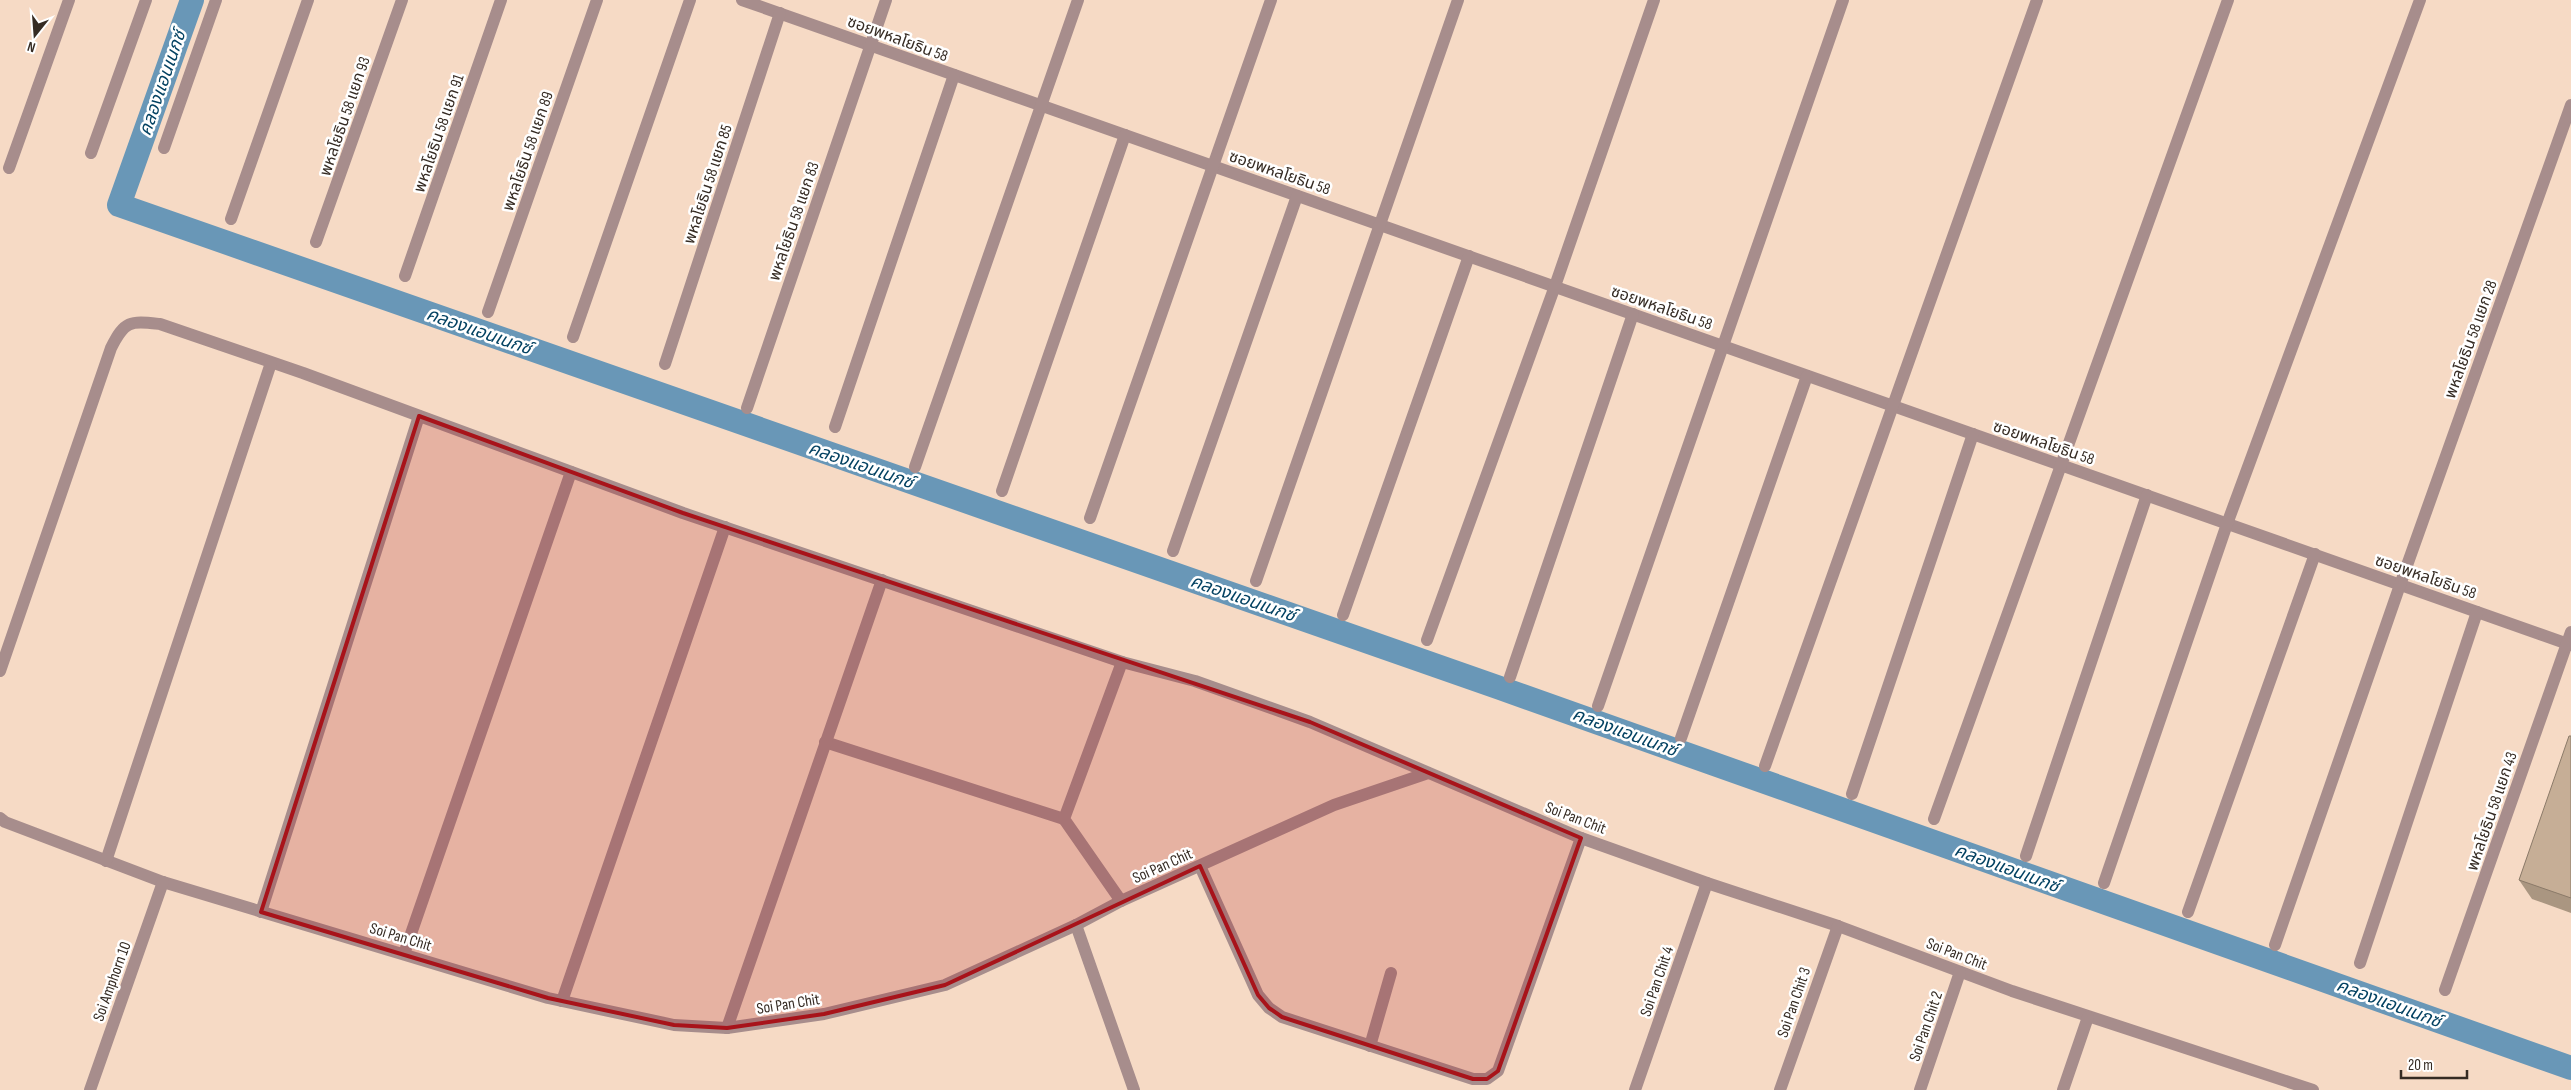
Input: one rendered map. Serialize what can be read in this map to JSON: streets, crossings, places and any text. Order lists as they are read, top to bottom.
{
  "streets": {
    "street": [
      "ซอยพหลโยธิน 58",
      "พหลโยธิน 58 แยก 93",
      "พหลโยธิน 58 แยก 91",
      "พหลโยธิน 58 แยก 89",
      "พหลโยธิน 58 แยก 85",
      "พหลโยธิน 58 แยก 83",
      "พหลโยธิน 58 แยก 28",
      "พหลโยธิน 58 แยก 43",
      "Soi Pan Chit",
      "Soi Amphorn 10",
      "Soi Pan Chit 4",
      "Soi Pan Chit 3",
      "Soi Pan Chit 2"
    ]
  },
  "crossings": [
    ["ซอยพหลโยธิน 58", "พหลโยธิน 58 แยก 85"],
    ["ซอยพหลโยธิน 58", "พหลโยธิน 58 แยก 83"],
    ["ซอยพหลโยธิน 58", "พหลโยธิน 58 แยก 28"],
    ["ซอยพหลโยธิน 58", "พหลโยธิน 58 แยก 43"],
    ["Soi Pan Chit", "Soi Amphorn 10"],
    ["Soi Pan Chit", "Soi Pan Chit 4"],
    ["Soi Pan Chit", "Soi Pan Chit 3"],
    ["Soi Pan Chit", "Soi Pan Chit 2"]
  ],
  "water": ["คลองแอนเนกซ์"],
  "scale_bar": "20 m",
  "north": "bottom"
}
